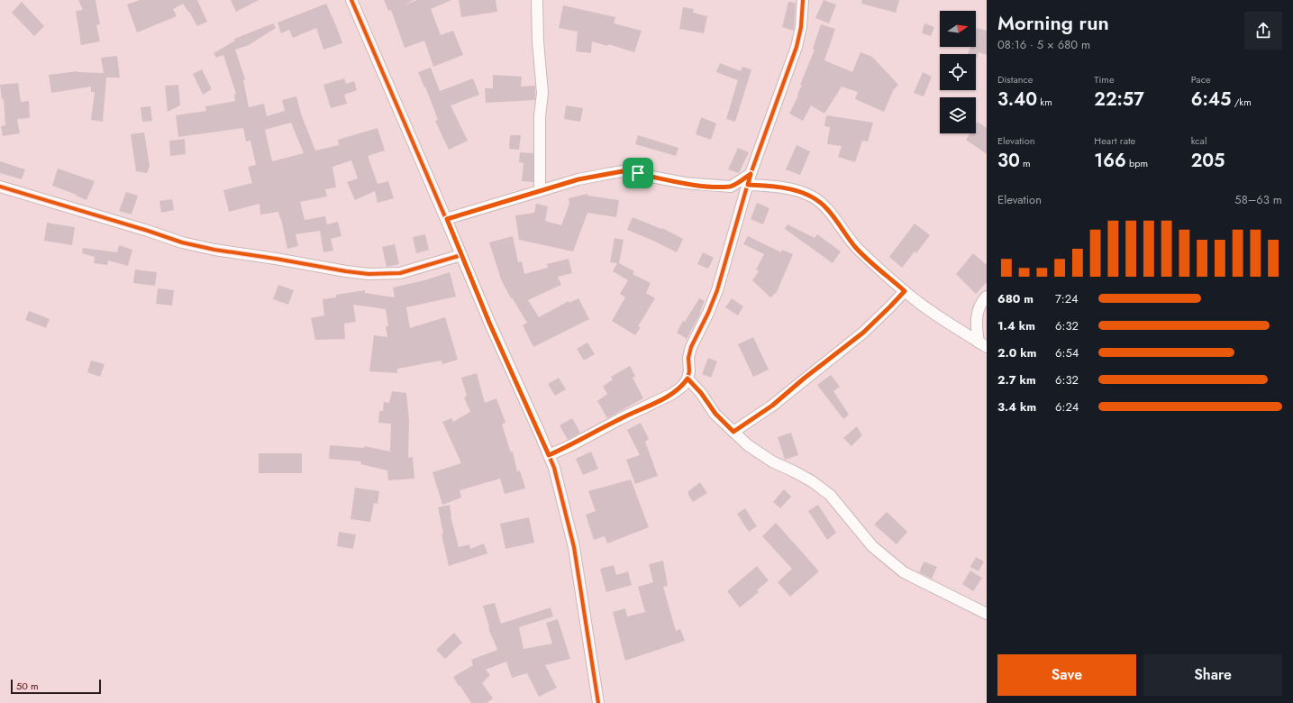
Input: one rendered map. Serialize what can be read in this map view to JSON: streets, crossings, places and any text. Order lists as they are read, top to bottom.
{
  "scale_bar": "50 m",
  "north": "right",
  "page": {
    "heading": ["Morning run", "08:16 · 5 × 680 m"],
    "stats": [
      ["Distance", "3.40 km"],
      ["Time", "22:57"],
      ["Pace", "6:45 /km"],
      ["Elevation", "30 m"],
      ["Heart rate", "166 bpm"],
      ["kcal", "205"]
    ],
    "chart": ["Elevation", "58–63 m"],
    "list": [
      {
        "name": "680 m",
        "note": "7:24"
      },
      {
        "name": "1.4 km",
        "note": "6:32"
      },
      {
        "name": "2.0 km",
        "note": "6:54"
      },
      {
        "name": "2.7 km",
        "note": "6:32"
      },
      {
        "name": "3.4 km",
        "note": "6:24"
      }
    ],
    "buttons": ["Save", "Share"],
    "scale": "50 m"
  }
}
